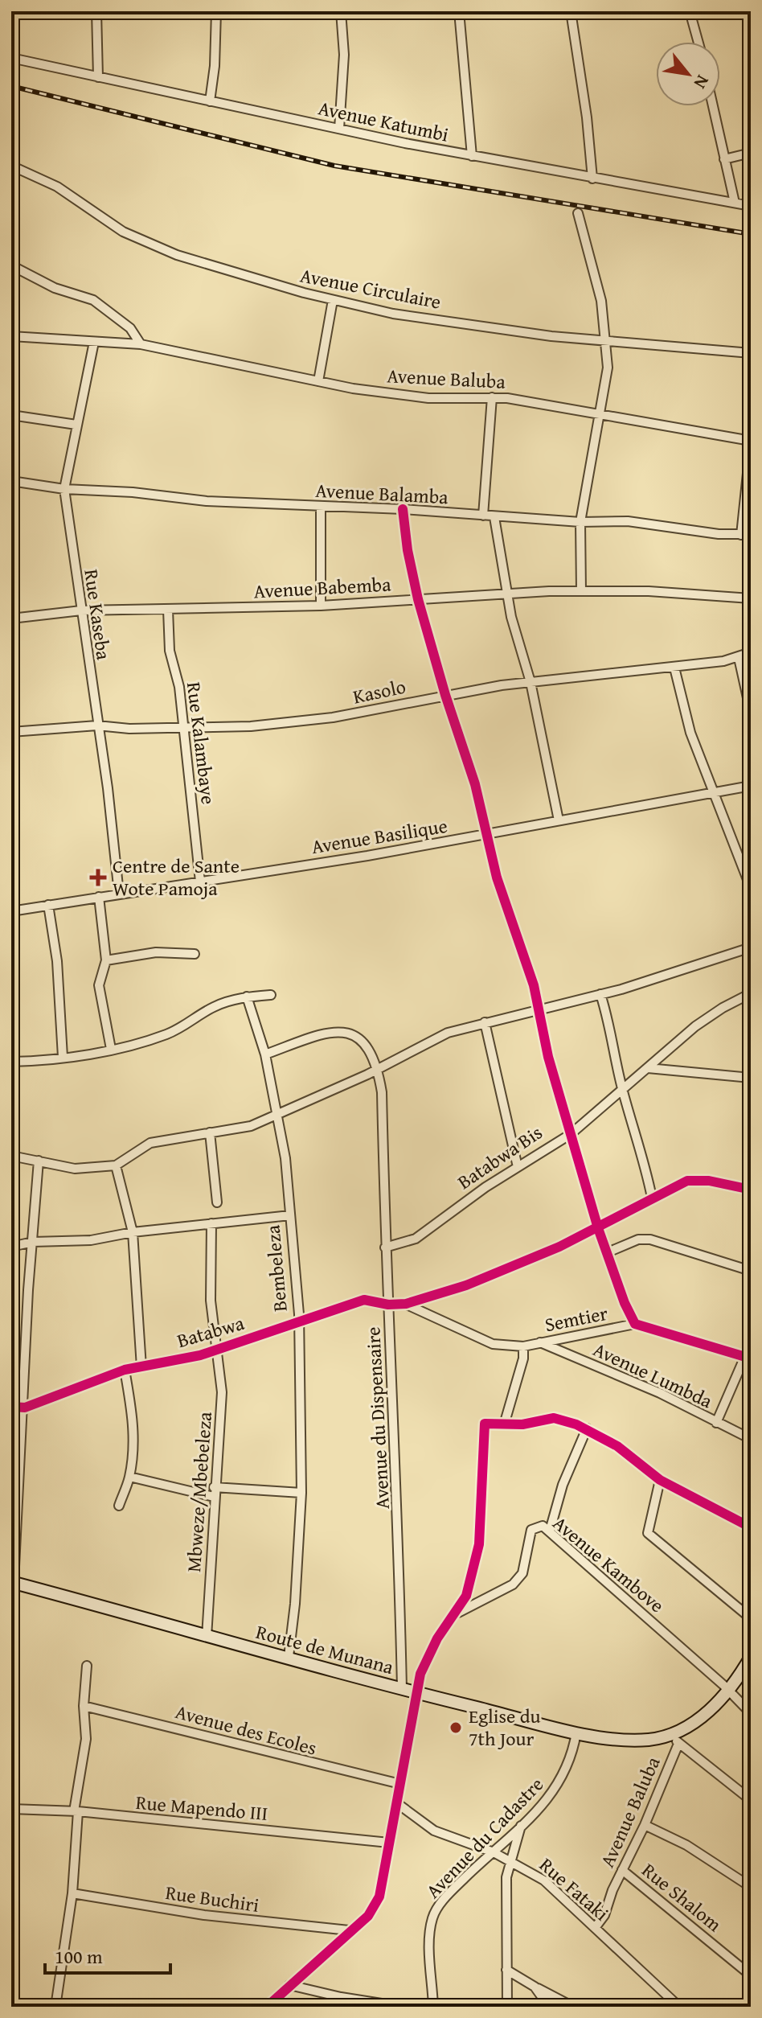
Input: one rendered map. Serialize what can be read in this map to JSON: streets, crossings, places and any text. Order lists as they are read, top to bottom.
{
  "streets": {
    "main road": ["Route de Munana"],
    "street": [
      "Avenue Katumbi",
      "Avenue Circulaire",
      "Avenue Baluba",
      "Avenue Balamba",
      "Avenue Babemba",
      "Rue Kaseba",
      "Kasolo",
      "Rue Kalambaye",
      "Avenue Basilique",
      "Batabwa Bis",
      "Bembeleza",
      "Semtier",
      "Batabwa",
      "Avenue Lumbda",
      "Avenue du Dispensaire",
      "Mbweze/Mbebeleza",
      "Avenue Kambove",
      "Avenue des Ecoles",
      "Rue Mapendo III",
      "Avenue du Cadastre",
      "Rue Fataki",
      "Rue Shalom",
      "Rue Buchiri"
    ]
  },
  "crossings": [
    ["Avenue Baluba", "Rue Kaseba"],
    ["Avenue Baluba", "Route de Munana"],
    ["Avenue Baluba", "Rue Fataki"],
    ["Avenue Baluba", "Rue Shalom"],
    ["Avenue Balamba", "Rue Kaseba"],
    ["Avenue Babemba", "Rue Kaseba"],
    ["Avenue Babemba", "Rue Kalambaye"],
    ["Rue Kaseba", "Kasolo"],
    ["Rue Kaseba", "Avenue Basilique"],
    ["Kasolo", "Rue Kalambaye"],
    ["Rue Kalambaye", "Avenue Basilique"],
    ["Batabwa Bis", "Avenue du Dispensaire"],
    ["Bembeleza", "Batabwa"],
    ["Bembeleza", "Route de Munana"],
    ["Semtier", "Batabwa"],
    ["Semtier", "Avenue Lumbda"],
    ["Batabwa", "Avenue du Dispensaire"],
    ["Batabwa", "Mbweze/Mbebeleza"],
    ["Avenue du Dispensaire", "Route de Munana"],
    ["Mbweze/Mbebeleza", "Route de Munana"],
    ["Avenue Kambove", "Route de Munana"],
    ["Route de Munana", "Avenue du Cadastre"],
    ["Avenue du Cadastre", "Rue Fataki"]
  ],
  "places": {
    "health": ["Centre de Sante Wote Pamoja"],
    "other": ["Eglise du 7th Jour"]
  },
  "scale_bar": "100 m",
  "north": "bottom right"
}
